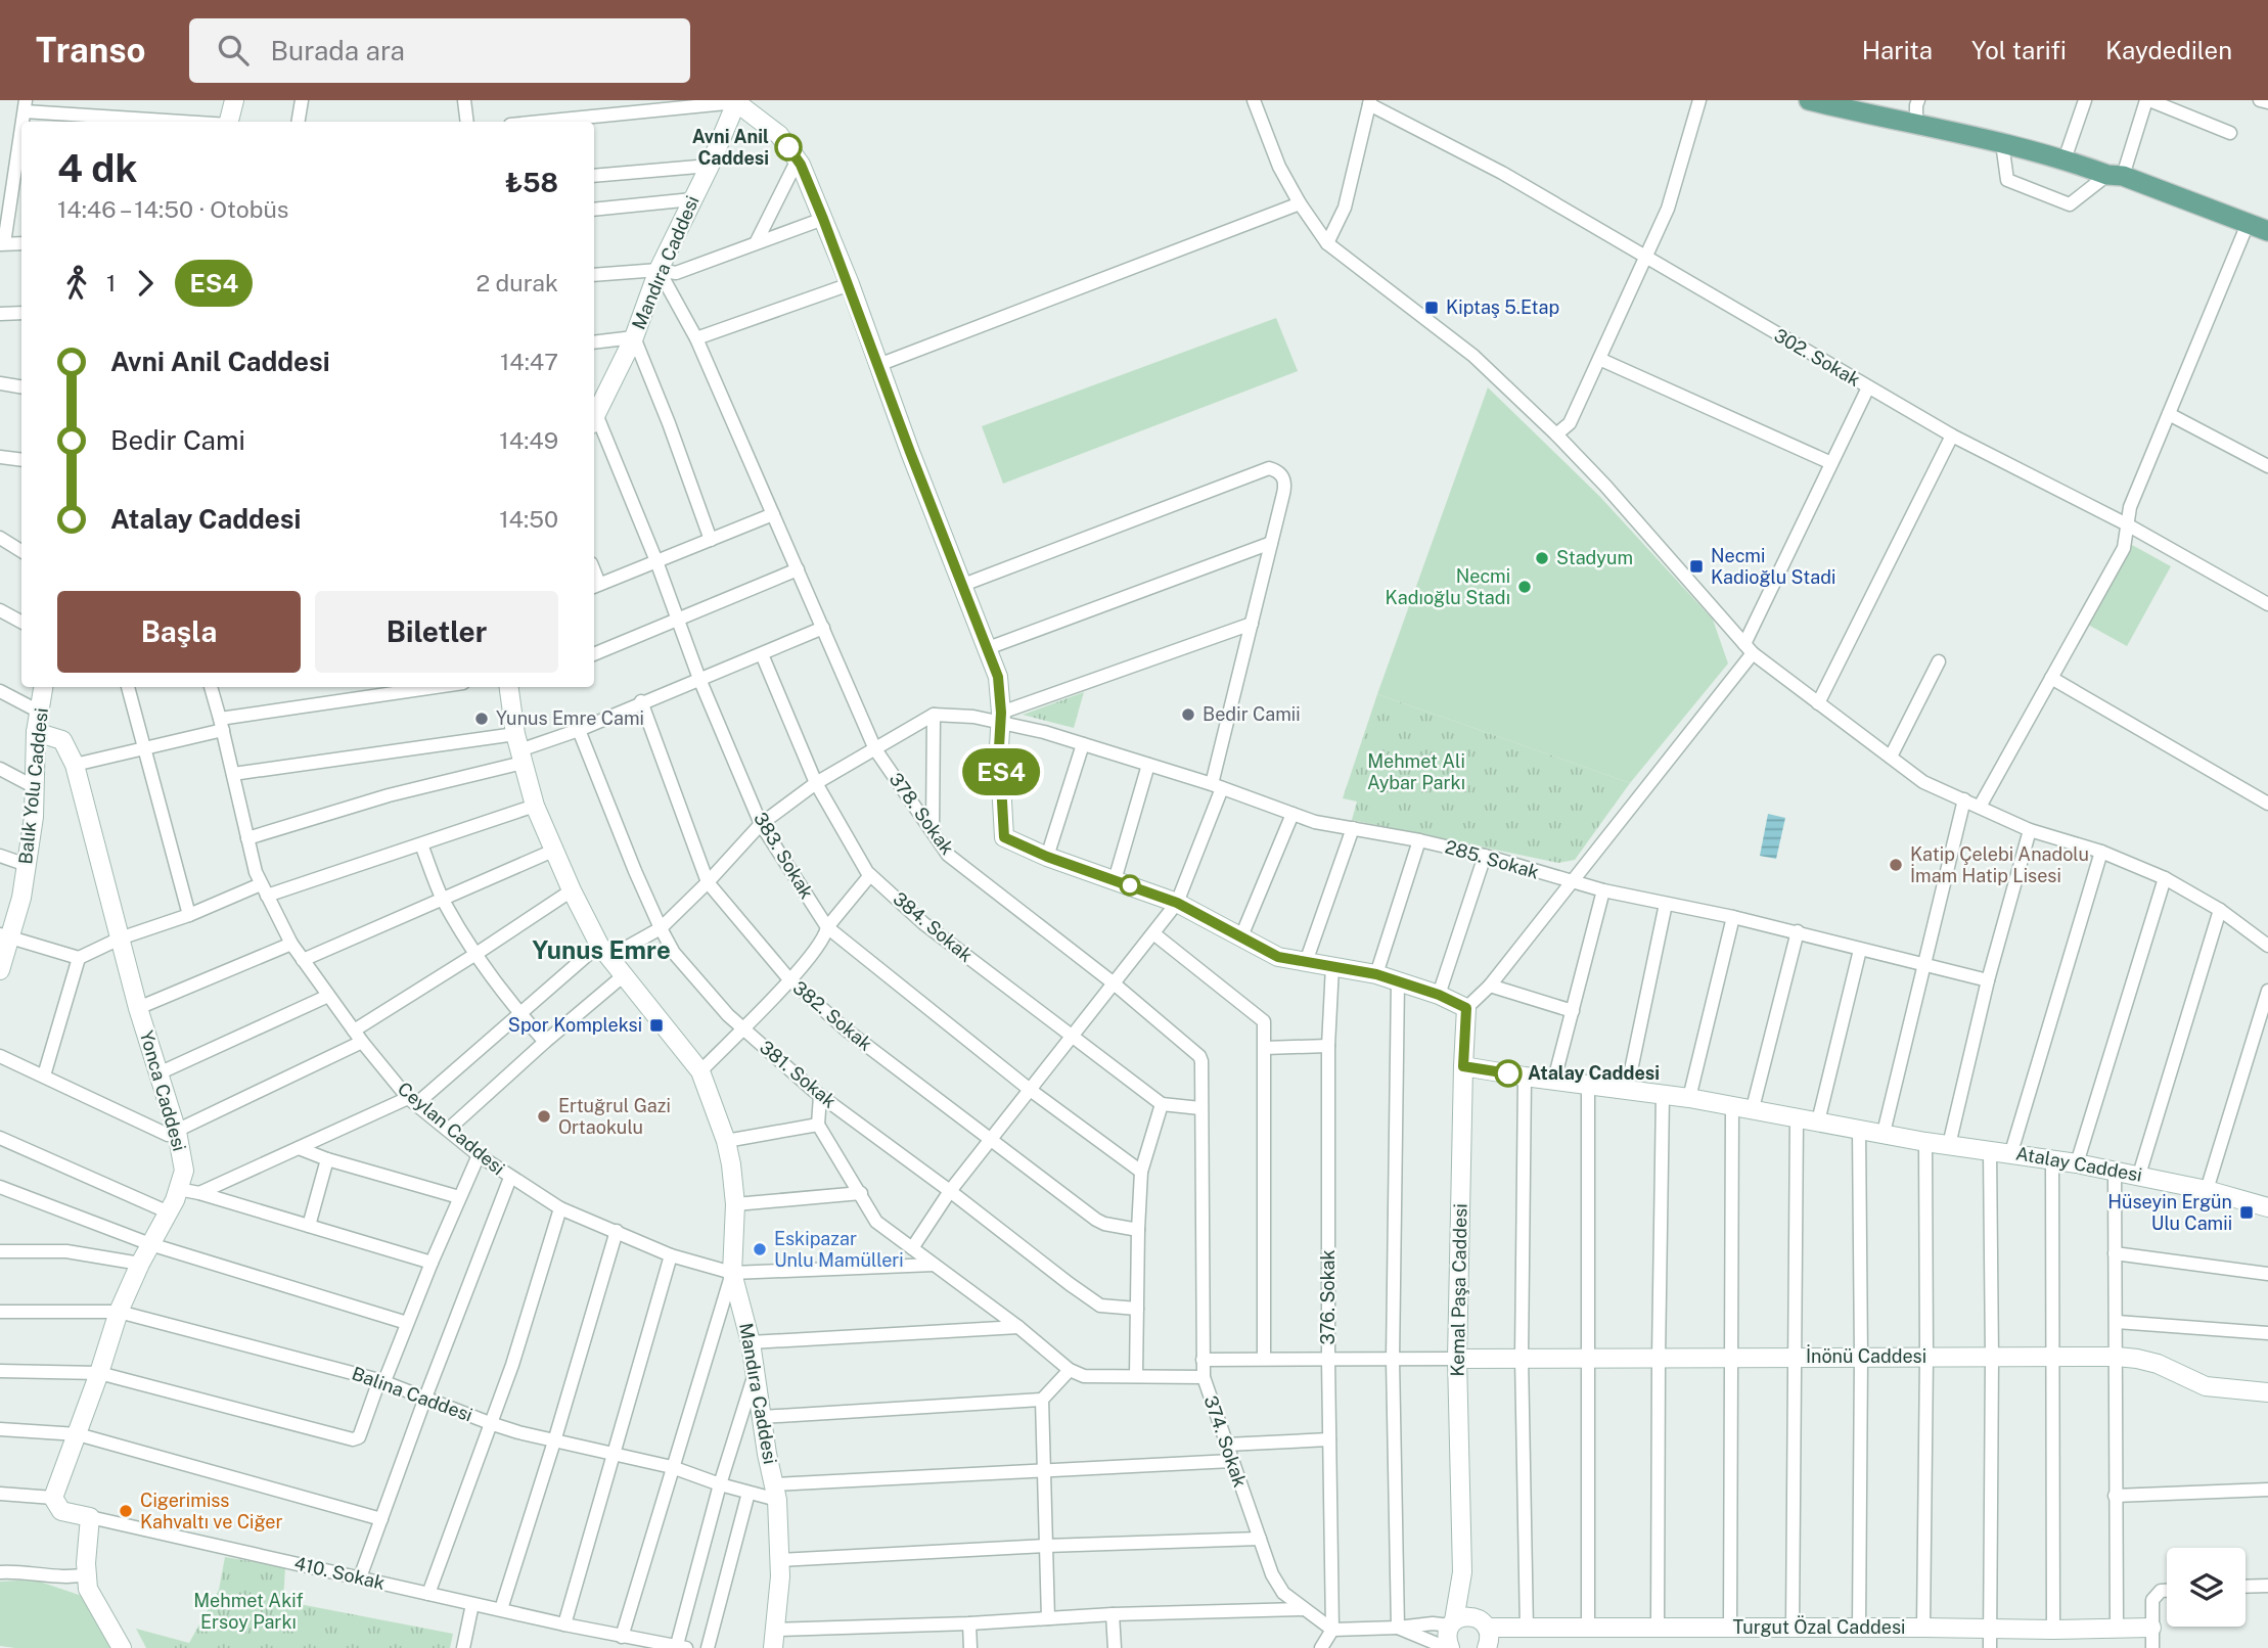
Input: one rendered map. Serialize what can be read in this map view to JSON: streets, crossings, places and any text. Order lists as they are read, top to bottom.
{
  "streets": {
    "street": [
      "Mandıra Caddesi",
      "302. Sokak",
      "Balık Yolu Caddesi",
      "378. Sokak",
      "383. Sokak",
      "285. Sokak",
      "384. Sokak",
      "382. Sokak",
      "381. Sokak",
      "Yonca Caddesi",
      "Ceylan Caddesi",
      "Atalay Caddesi",
      "Kemal Paşa Caddesi",
      "376. Sokak",
      "İnönü Caddesi",
      "Balina Caddesi",
      "374. Sokak",
      "410. Sokak",
      "Turgut Özal Caddesi"
    ]
  },
  "crossings": [
    ["Mandıra Caddesi", "378. Sokak"],
    ["Mandıra Caddesi", "383. Sokak"],
    ["Mandıra Caddesi", "Ceylan Caddesi"],
    ["Mandıra Caddesi", "Balina Caddesi"],
    ["Balık Yolu Caddesi", "Yonca Caddesi"],
    ["378. Sokak", "374. Sokak"],
    ["Yonca Caddesi", "Balina Caddesi"],
    ["Yonca Caddesi", "410. Sokak"],
    ["Ceylan Caddesi", "374. Sokak"],
    ["Atalay Caddesi", "Kemal Paşa Caddesi"],
    ["Kemal Paşa Caddesi", "İnönü Caddesi"],
    ["Kemal Paşa Caddesi", "Turgut Özal Caddesi"],
    ["376. Sokak", "374. Sokak"],
    ["Balina Caddesi", "374. Sokak"]
  ],
  "districts": ["Yunus Emre"],
  "parks": ["Mehmet Ali Aybar Parkı", "Mehmet Akif Ersoy Parkı"],
  "places": {
    "other": [
      "Avni Anil Caddesi",
      "Stadyum",
      "Necmi Kadıoğlu Stadı",
      "Bedir Camii",
      "Yunus Emre Cami",
      "Katip Çelebi Anadolu İmam Hatip Lisesi",
      "Atalay Caddesi",
      "Ertuğrul Gazi Ortaokulu",
      "Eskipazar Unlu Mamülleri",
      "Cigerimiss Kahvaltı ve Ciğer"
    ],
    "transit": [
      "Kiptaş 5.Etap",
      "Necmi Kadioğlu Stadi",
      "Spor Kompleksi",
      "Hüseyin Ergün Ulu Camii"
    ]
  },
  "lines": ["bus line ES4"],
  "page": {
    "header": "Transo",
    "search": "Burada ara",
    "nav": ["Harita", "Yol tarifi", "Kaydedilen"],
    "on_map": "ES4",
    "heading": ["4 dk", "14:46 – 14:50 · Otobüs", "₺58"],
    "legs": ["1", "ES4", "2 durak"],
    "list": [
      {
        "name": "Avni Anil Caddesi",
        "value": "14:47"
      },
      {
        "name": "Bedir Cami",
        "value": "14:49"
      },
      {
        "name": "Atalay Caddesi",
        "value": "14:50"
      }
    ],
    "buttons": ["Başla", "Biletler"]
  }
}
